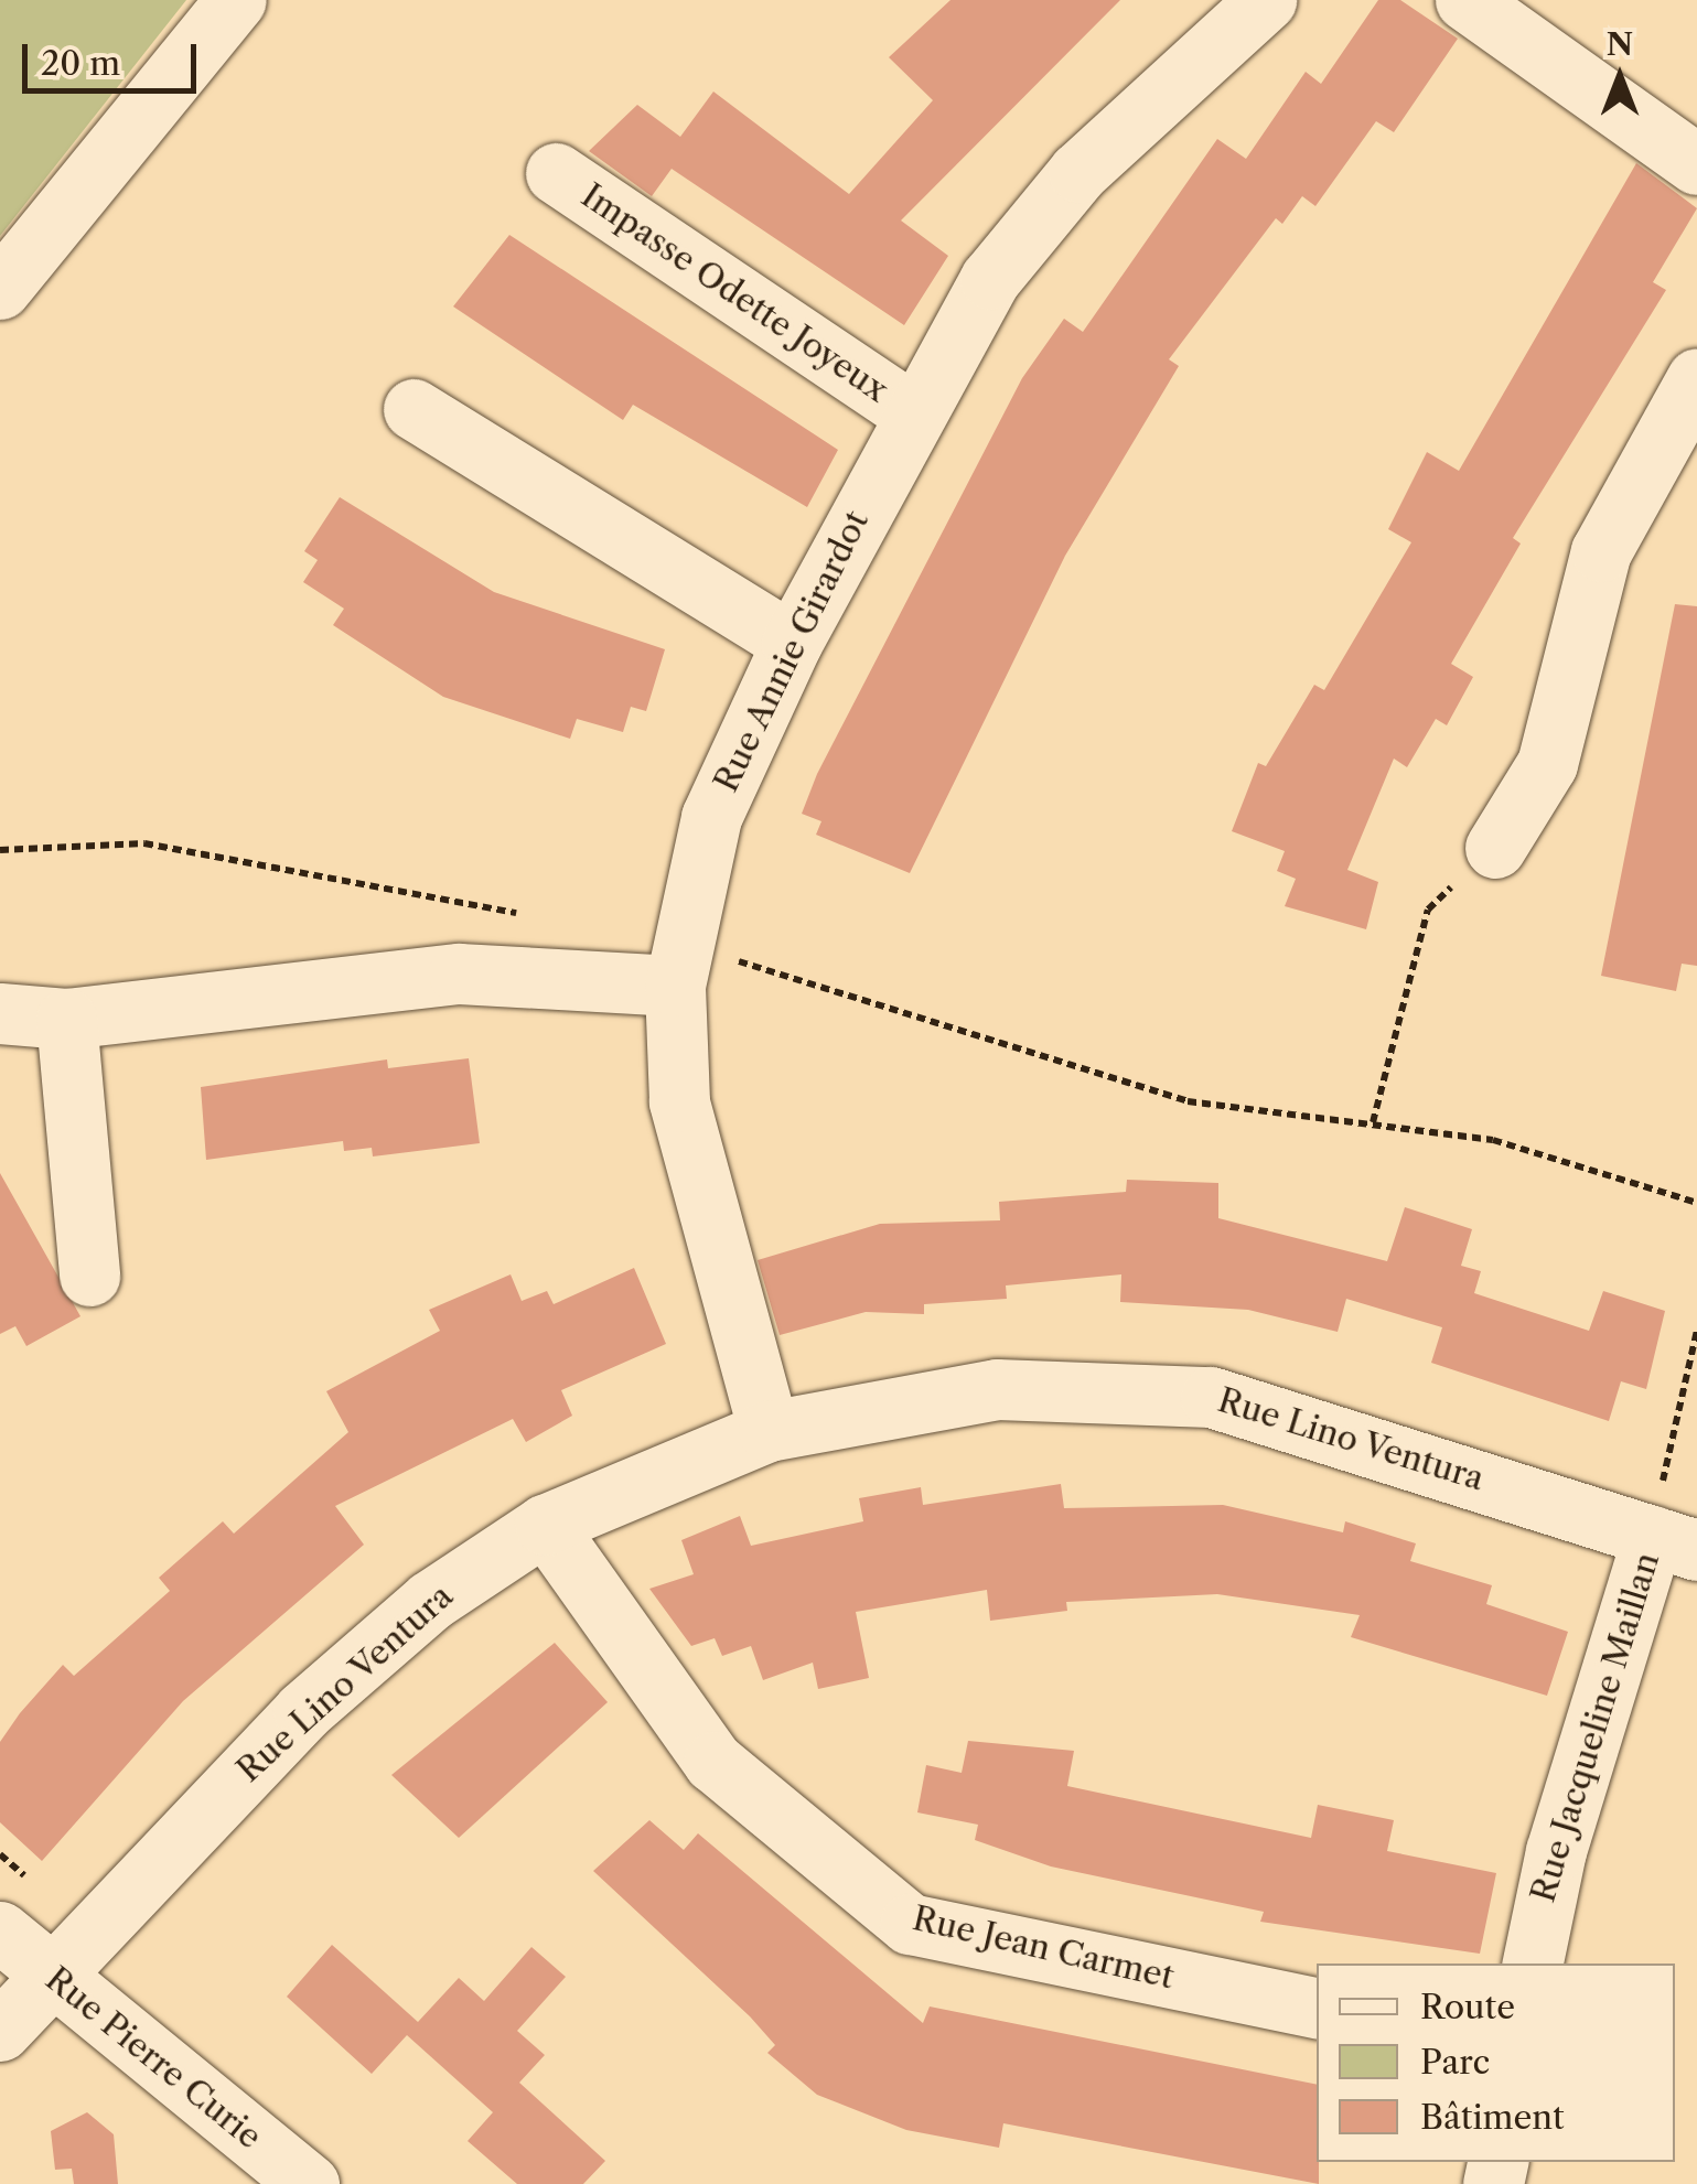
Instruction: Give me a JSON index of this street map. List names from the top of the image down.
{
  "streets": {
    "street": [
      "Impasse Odette Joyeux",
      "Rue Annie Girardot",
      "Rue Lino Ventura",
      "Rue Jacqueline Maillan",
      "Rue Jean Carmet",
      "Rue Pierre Curie"
    ]
  },
  "crossings": [
    ["Impasse Odette Joyeux", "Rue Annie Girardot"],
    ["Rue Annie Girardot", "Rue Lino Ventura"],
    ["Rue Lino Ventura", "Rue Jacqueline Maillan"],
    ["Rue Lino Ventura", "Rue Jean Carmet"],
    ["Rue Lino Ventura", "Rue Pierre Curie"]
  ],
  "legend": ["Route", "Parc", "Bâtiment"],
  "scale_bar": "20 m",
  "north": "top"
}
